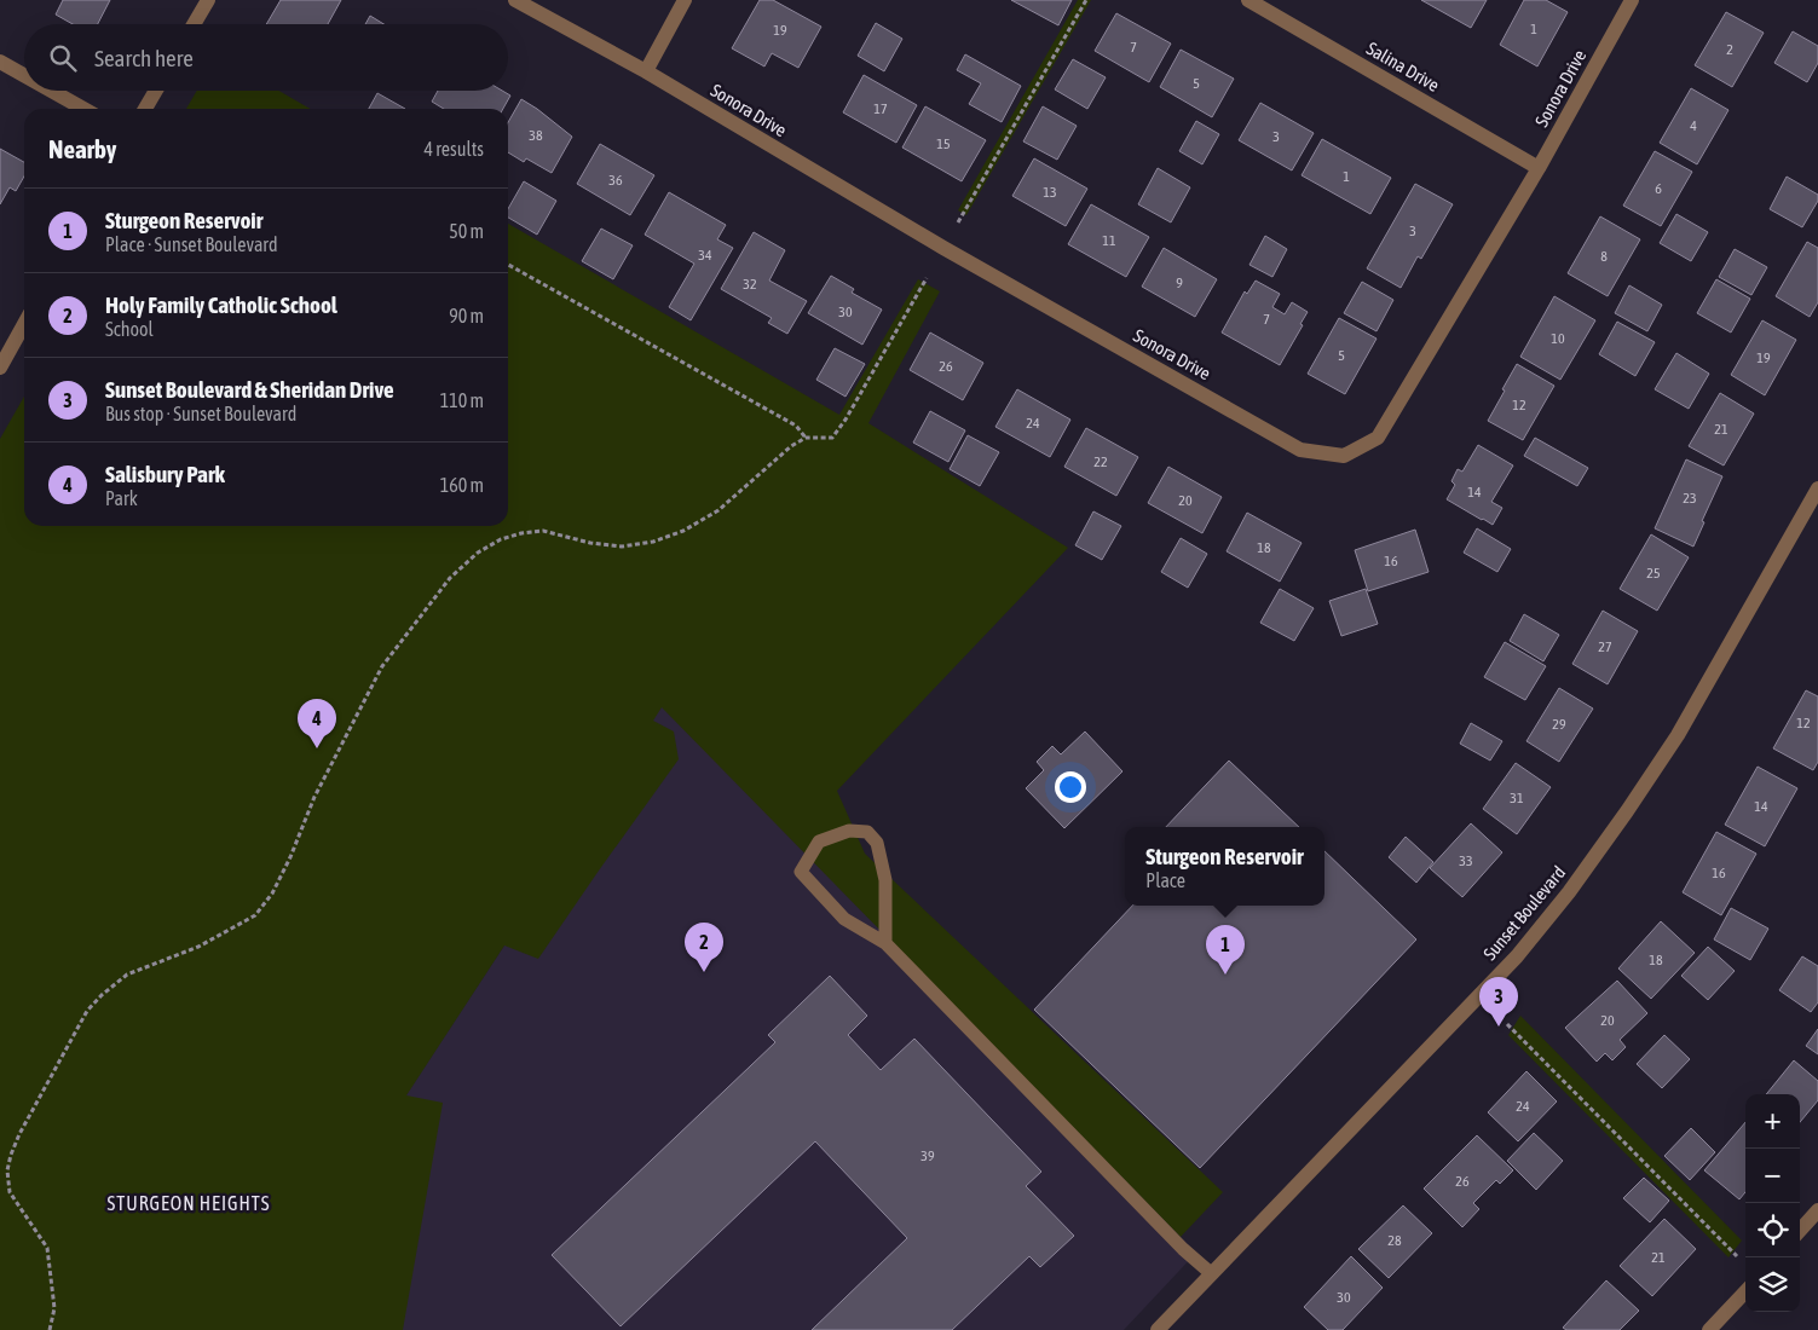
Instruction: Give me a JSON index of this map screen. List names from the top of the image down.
{
  "streets": {
    "street": ["Salina Drive", "Sonora Drive", "Sunset Boulevard"]
  },
  "crossings": [
    ["Salina Drive", "Sonora Drive"]
  ],
  "districts": ["STURGEON HEIGHTS"],
  "house_numbers": [
    "1",
    "19",
    "7",
    "2",
    "5",
    "17",
    "4",
    "38",
    "3",
    "15",
    "1",
    "36",
    "6",
    "13",
    "3",
    "11",
    "34",
    "8",
    "9",
    "32",
    "30",
    "7",
    "10",
    "5",
    "19",
    "26",
    "12",
    "24",
    "21",
    "22",
    "14",
    "23",
    "20",
    "18",
    "16",
    "25",
    "27",
    "12",
    "29",
    "31",
    "14",
    "33",
    "16",
    "18",
    "20",
    "24",
    "39",
    "26",
    "28",
    "21",
    "30"
  ],
  "page": {
    "search": "Search here",
    "heading": ["Nearby", "4 results"],
    "list": [
      {
        "mark": "1",
        "name": "Sturgeon Reservoir",
        "note": "Place · Sunset Boulevard",
        "value": "50 m"
      },
      {
        "mark": "2",
        "name": "Holy Family Catholic School",
        "note": "School",
        "value": "90 m"
      },
      {
        "mark": "3",
        "name": "Sunset Boulevard & Sheridan Drive",
        "note": "Bus stop · Sunset Boulevard",
        "value": "110 m"
      },
      {
        "mark": "4",
        "name": "Salisbury Park",
        "note": "Park",
        "value": "160 m"
      }
    ],
    "pins": [
      "4",
      "2",
      "1",
      "3"
    ],
    "popup": ["Sturgeon Reservoir", "Place"],
    "map_buttons": ["+", "−"]
  }
}
